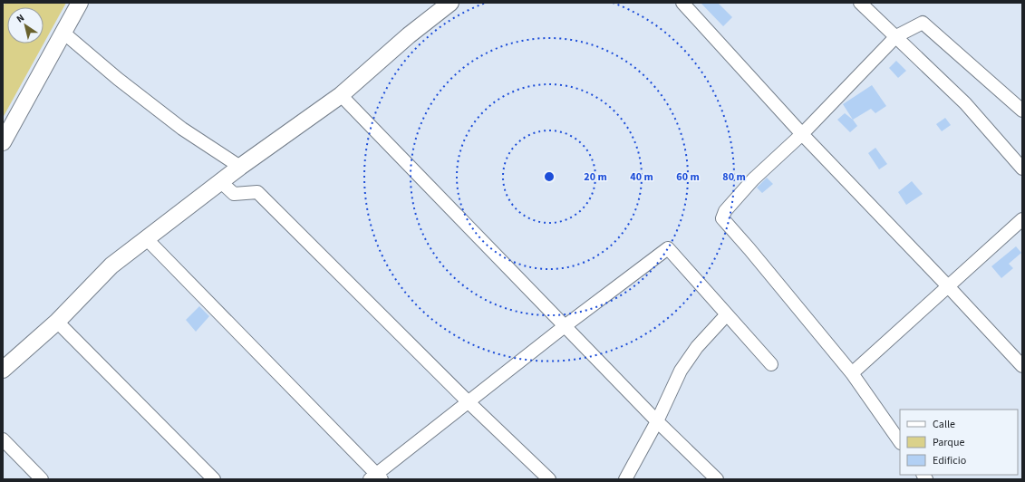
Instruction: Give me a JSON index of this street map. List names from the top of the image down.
{
  "legend": ["Calle", "Parque", "Edificio"],
  "north": "top left",
  "rings": [
    "20 m",
    "40 m",
    "60 m",
    "80 m"
  ]
}
